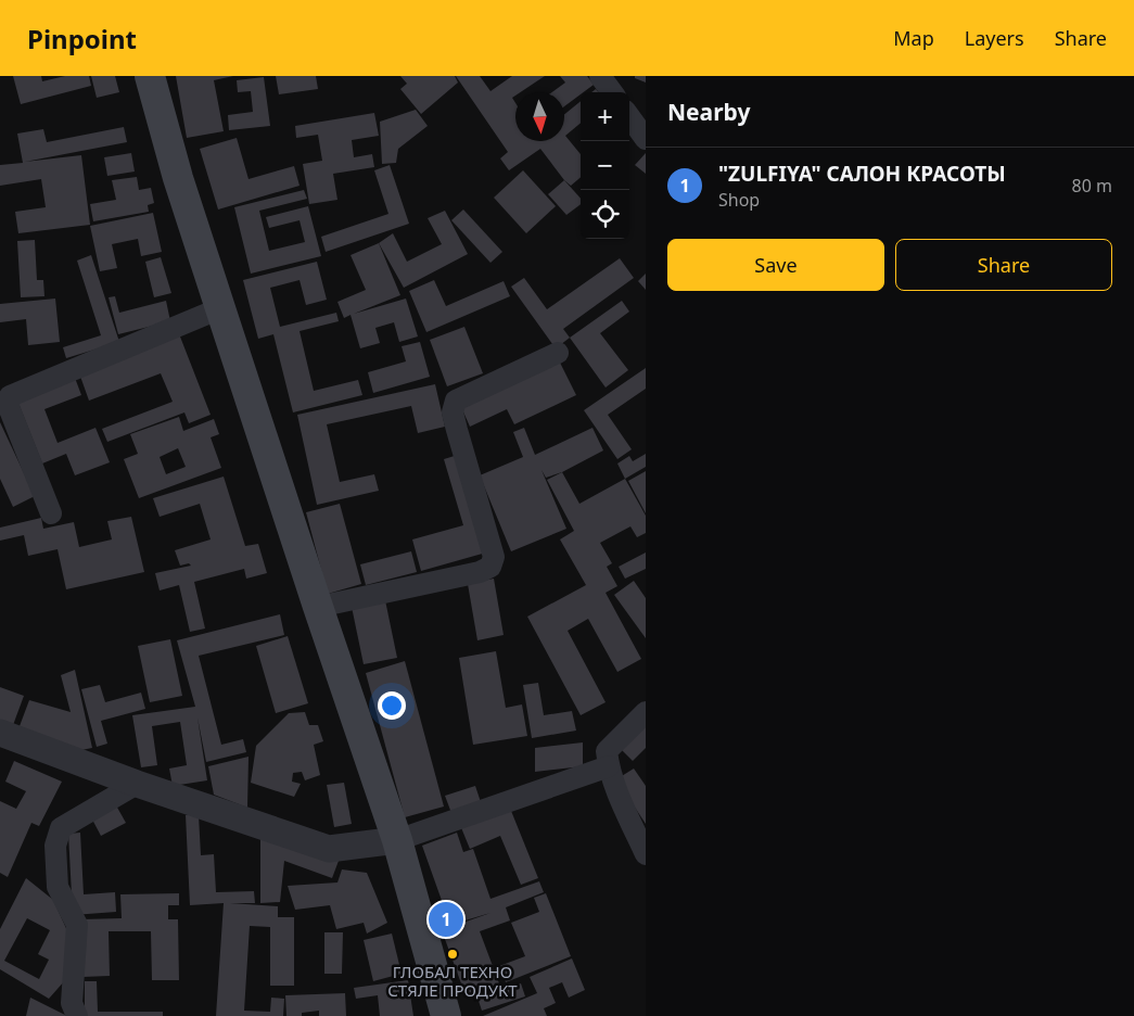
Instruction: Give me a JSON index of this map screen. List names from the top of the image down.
{
  "places": ["ГЛОБАЛ ТЕХНО СТЯЛЕ ПРОДУКТ"],
  "north": "bottom",
  "page": {
    "header": "Pinpoint",
    "nav": ["Map", "Layers", "Share"],
    "heading": "Nearby",
    "map_buttons": ["+", "−"],
    "list": [
      {
        "mark": "1",
        "name": "\"ZULFIYA\" САЛОН КРАСОТЫ",
        "note": "Shop",
        "value": "80 m"
      }
    ],
    "buttons": ["Save", "Share"],
    "pins": "1"
  }
}
